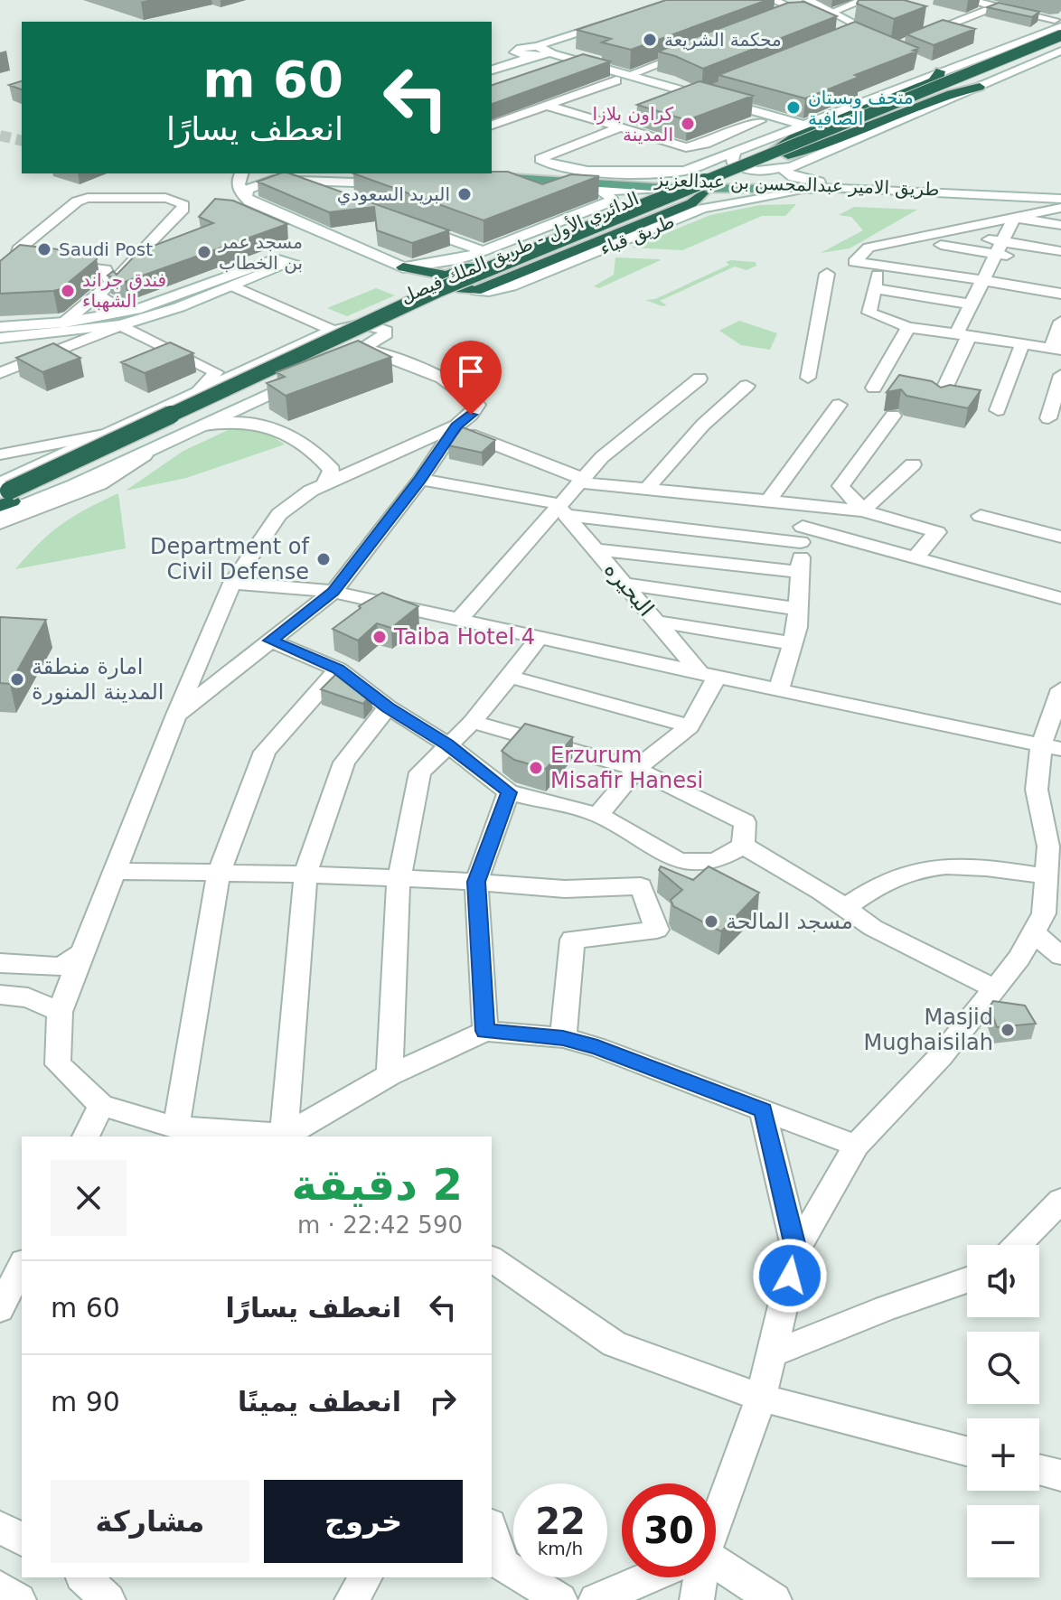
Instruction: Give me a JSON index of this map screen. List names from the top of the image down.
{
  "streets": {
    "highway": ["الدائري الأول - طريق الملك فيصل"],
    "main road": ["طريق الامير عبدالمحسن بن عبدالعزيز"],
    "street": ["طريق قباء", "البحيره"]
  },
  "crossings": [
    ["طريق الامير عبدالمحسن بن عبدالعزيز", "طريق قباء"]
  ],
  "places": [
    "محكمة الشريعة",
    "متحف وبستان الصافية",
    "كراون بلازا المدينة",
    "البريد السعودي",
    "Saudi Post",
    "مسجد عمر بن الخطاب",
    "فندق جراند الشهباء",
    "Department of Civil Defense",
    "Taiba Hotel 4",
    "امارة منطقة المدينة المنورة",
    "Erzurum Misafir Hanesi",
    "مسجد المالحة",
    "Masjid Mughaisilah"
  ],
  "page": {
    "turn": ["60 m", "انعطف يسارًا"],
    "heading": ["2 دقيقة", "590 m · 22:42"],
    "map_buttons": ["+", "−"],
    "list": [
      {
        "name": "انعطف يسارًا",
        "value": "60 m"
      },
      {
        "name": "انعطف يمينًا",
        "value": "90 m"
      }
    ],
    "buttons": ["خروج", "مشاركة"],
    "speed": "22 km/h",
    "limit": "30"
  }
}
